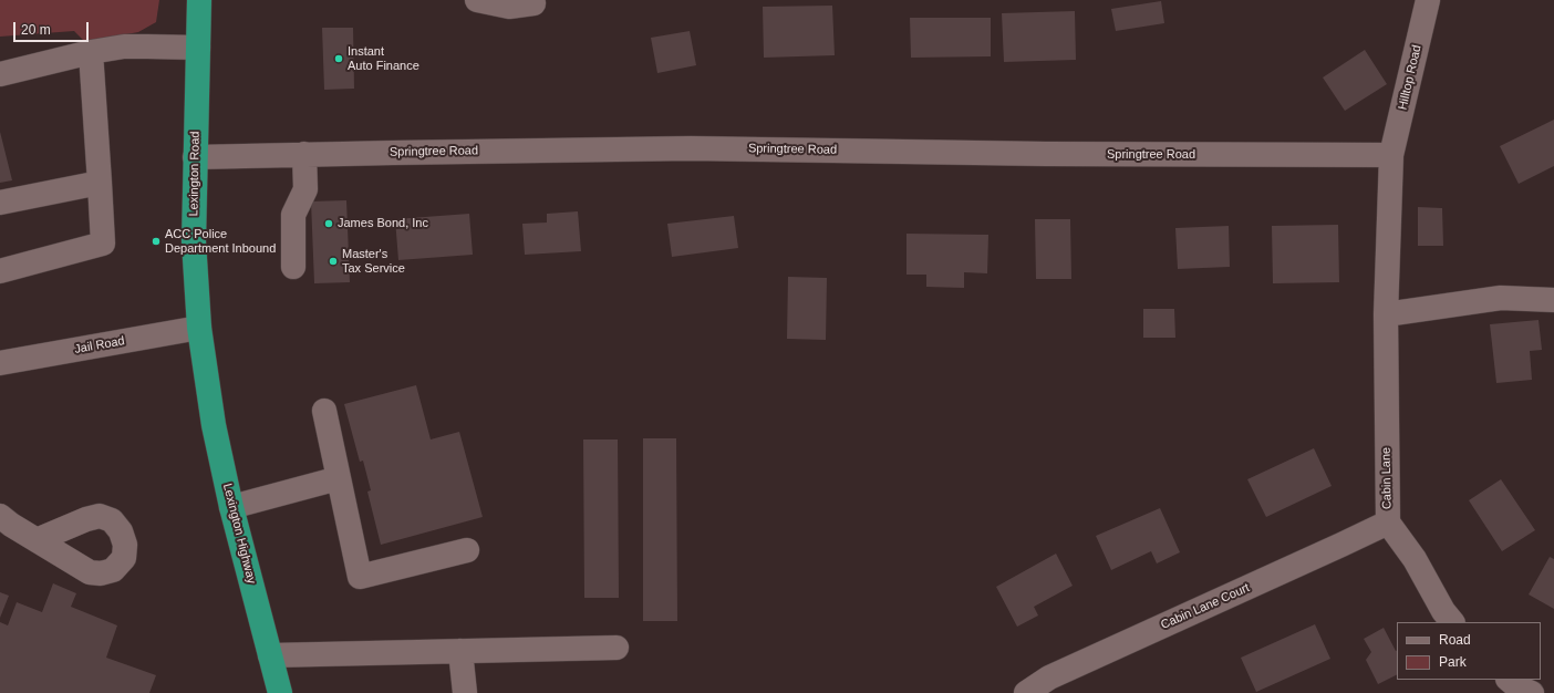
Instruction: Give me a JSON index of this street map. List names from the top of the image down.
{
  "streets": {
    "highway": ["Lexington Road", "Lexington Highway"],
    "street": [
      "Hilltop Road",
      "Springtree Road",
      "Jail Road",
      "Cabin Lane",
      "Cabin Lane Court"
    ]
  },
  "crossings": [
    ["Hilltop Road", "Springtree Road"],
    ["Hilltop Road", "Cabin Lane"],
    ["Springtree Road", "Lexington Road"],
    ["Springtree Road", "Cabin Lane"],
    ["Lexington Road", "Jail Road"],
    ["Lexington Road", "Lexington Highway"],
    ["Cabin Lane", "Cabin Lane Court"]
  ],
  "places": [
    "Instant Auto Finance",
    "James Bond, Inc",
    "ACC Police Department Inbound",
    "Master's Tax Service"
  ],
  "legend": ["Road", "Park"],
  "scale_bar": "20 m"
}
